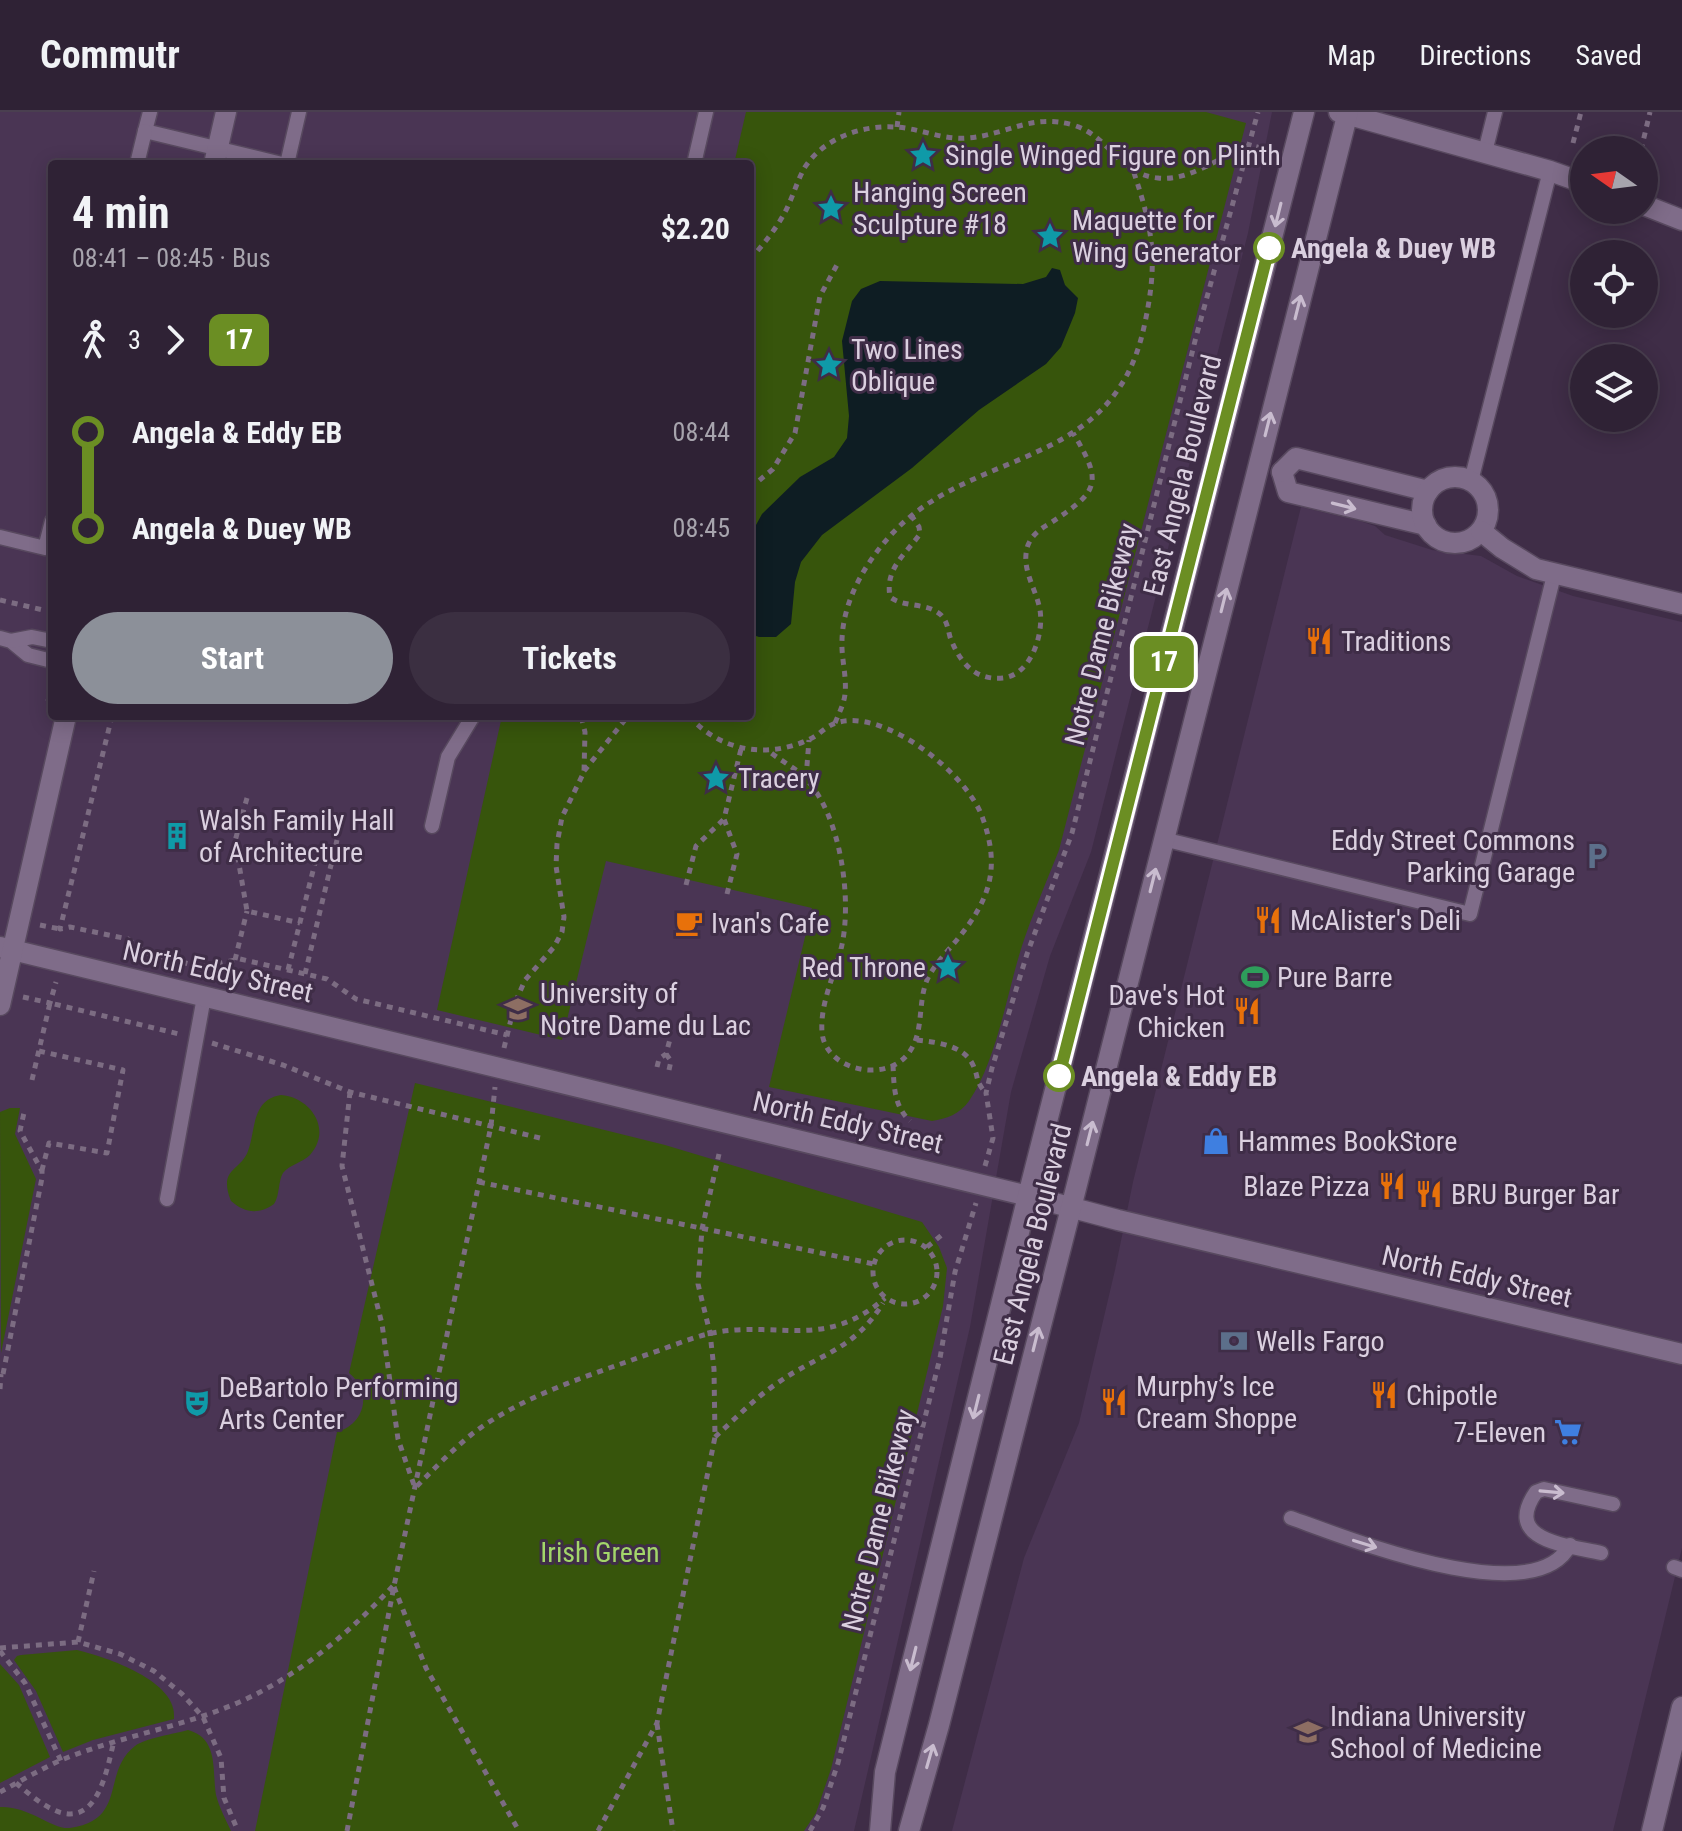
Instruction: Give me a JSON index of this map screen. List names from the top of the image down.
{
  "streets": {
    "main road": ["East Angela Boulevard", "North Eddy Street"],
    "path": ["Notre Dame Bikeway"]
  },
  "crossings": [
    ["East Angela Boulevard", "North Eddy Street"]
  ],
  "parks": ["Irish Green"],
  "places": {
    "place": [
      "Single Winged Figure on Plinth",
      "Hanging Screen Sculpture #18",
      "Maquette for Wing Generator",
      "Two Lines Oblique",
      "Tracery",
      "Red Throne"
    ],
    "other": ["Angela & Duey WB", "Angela & Eddy EB"],
    "restaurant": [
      "Traditions",
      "McAlister's Deli",
      "Dave's Hot Chicken",
      "Blaze Pizza",
      "BRU Burger Bar",
      "Chipotle",
      "Murphy’s Ice Cream Shoppe"
    ],
    "building": ["Walsh Family Hall of Architecture"],
    "parking": ["Eddy Street Commons Parking Garage"],
    "cafe": ["Ivan's Cafe"],
    "sports": ["Pure Barre"],
    "school or university": ["University of Notre Dame du Lac", "Indiana University School of Medicine"],
    "shop": ["Hammes BookStore"],
    "bank": ["Wells Fargo"],
    "theatre": ["DeBartolo Performing Arts Center"],
    "supermarket": ["7-Eleven"]
  },
  "lines": ["bus line 17"],
  "north": "left",
  "page": {
    "header": "Commutr",
    "nav": ["Map", "Directions", "Saved"],
    "on_map": "17",
    "heading": ["4 min", "08:41 – 08:45 · Bus", "$2.20"],
    "legs": ["3", "17"],
    "list": [
      {
        "name": "Angela & Eddy EB",
        "value": "08:44"
      },
      {
        "name": "Angela & Duey WB",
        "value": "08:45"
      }
    ],
    "buttons": ["Start", "Tickets"]
  }
}
